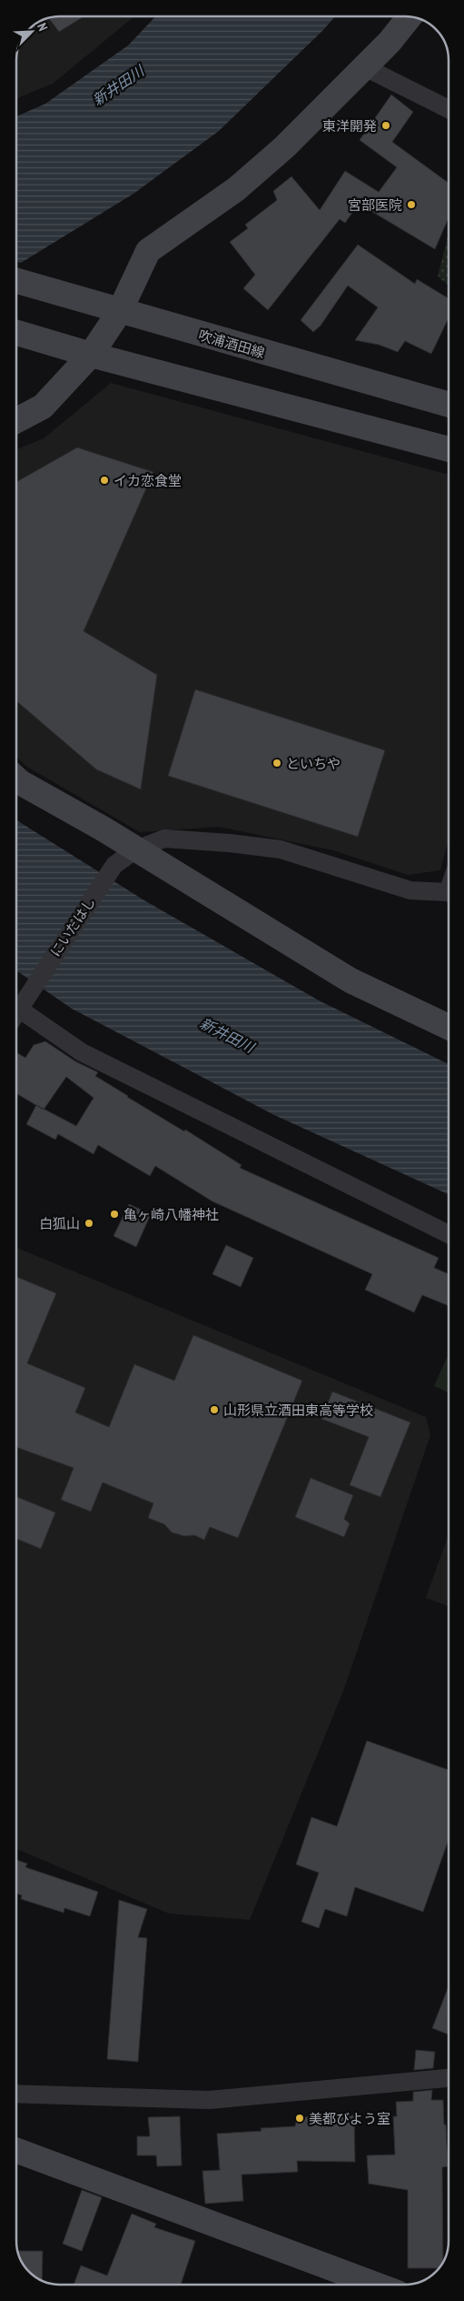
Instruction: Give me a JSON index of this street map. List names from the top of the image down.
{
  "streets": {
    "street": ["吹浦酒田線", "にいだはし"]
  },
  "water": ["新井田川"],
  "places": [
    "東洋開発",
    "宮部医院",
    "イカ恋食堂",
    "といちや",
    "亀ヶ崎八幡神社",
    "白狐山",
    "山形県立酒田東高等学校",
    "美都びよう室"
  ],
  "north": "top right"
}
